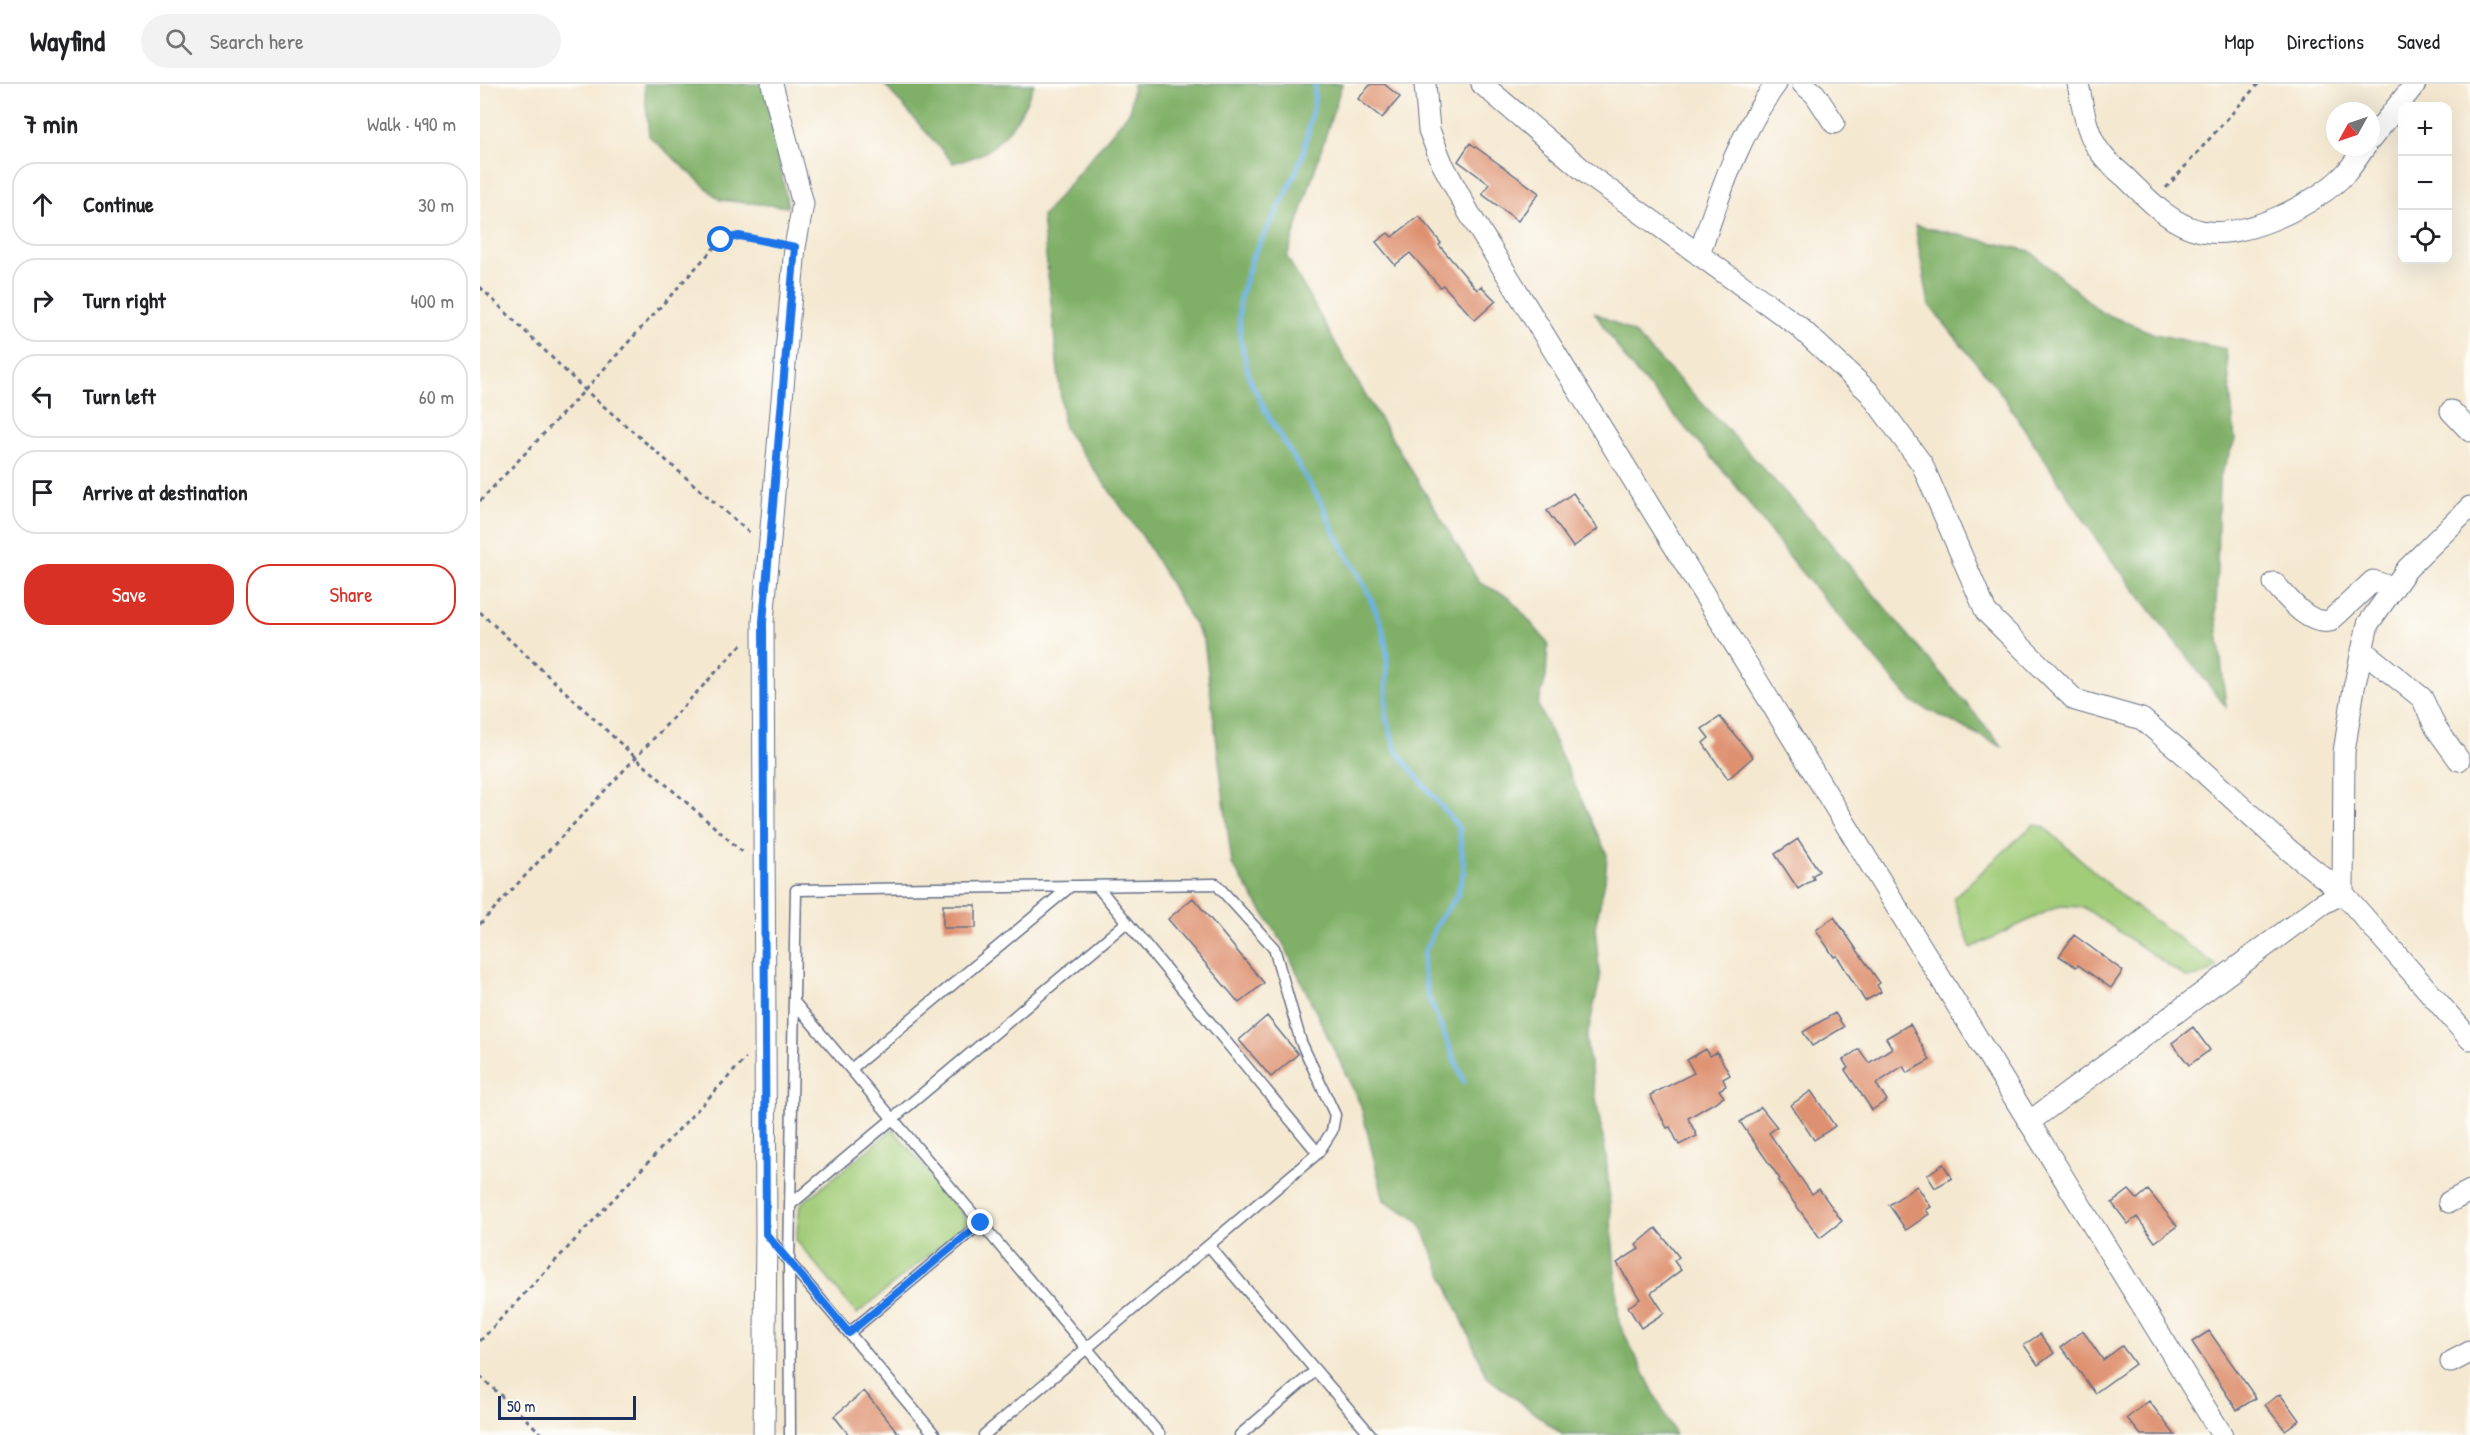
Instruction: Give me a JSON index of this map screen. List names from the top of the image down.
{
  "scale_bar": "50 m",
  "north": "bottom left",
  "page": {
    "header": "Wayfind",
    "search": "Search here",
    "nav": ["Map", "Directions", "Saved"],
    "heading": ["7 min", "Walk · 490 m"],
    "map_buttons": ["+", "−"],
    "list": [
      ["Continue", "30 m"],
      ["Turn right", "400 m"],
      ["Turn left", "60 m"],
      "Arrive at destination"
    ],
    "buttons": ["Save", "Share"],
    "scale": "50 m"
  }
}
